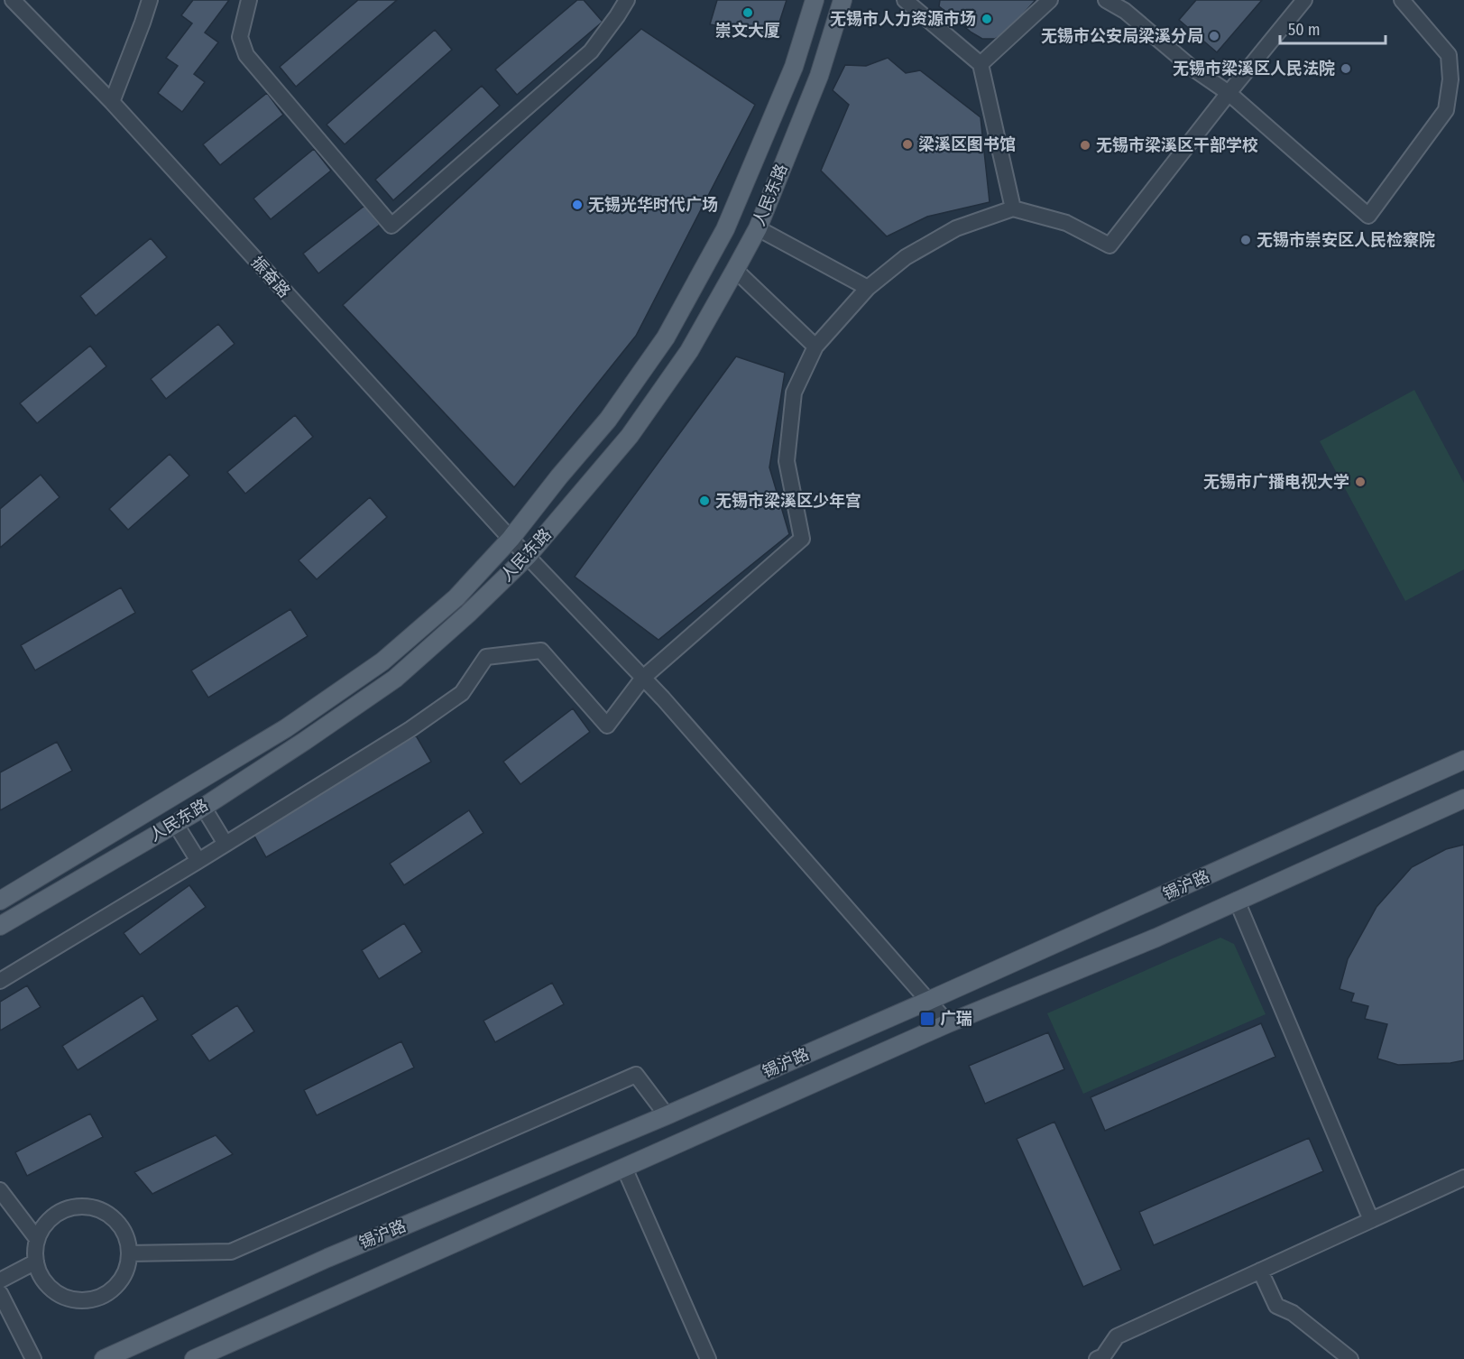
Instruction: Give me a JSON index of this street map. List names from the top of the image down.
{
  "streets": {
    "main road": ["人民东路", "锡沪路"],
    "street": ["振奋路"]
  },
  "crossings": [
    ["人民东路", "振奋路"],
    ["振奋路", "锡沪路"]
  ],
  "places": {
    "other": [
      "崇文大厦",
      "无锡市人力资源市场",
      "无锡市公安局梁溪分局",
      "无锡市梁溪区人民法院",
      "梁溪区图书馆",
      "无锡市梁溪区干部学校",
      "无锡光华时代广场",
      "无锡市崇安区人民检察院",
      "无锡市广播电视大学",
      "无锡市梁溪区少年宫"
    ],
    "transit": ["广瑞"]
  },
  "scale_bar": "50 m"
}
